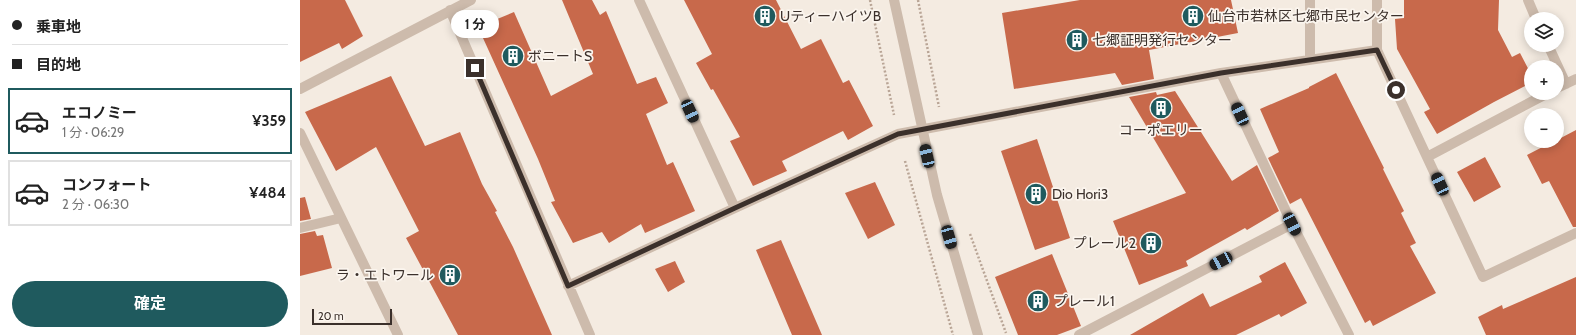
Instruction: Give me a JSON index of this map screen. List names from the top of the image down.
{
  "places": {
    "building": [
      "UティーハイツB",
      "仙台市若林区七郷市民センター",
      "七郷証明発行センター",
      "ボニートS",
      "コーポエリー",
      "Dio Hori3",
      "プレール2",
      "ラ・エトワール",
      "プレール1"
    ]
  },
  "scale_bar": "20 m",
  "page": {
    "banner": ["乗車地", "目的地"],
    "bubble": "1 分",
    "map_buttons": ["+", "−"],
    "list": [
      {
        "name": "エコノミー",
        "note": "1 分 · 06:29",
        "value": "¥359"
      },
      {
        "name": "コンフォート",
        "note": "2 分 · 06:30",
        "value": "¥484"
      }
    ],
    "buttons": "確定",
    "scale": "20 m"
  }
}
